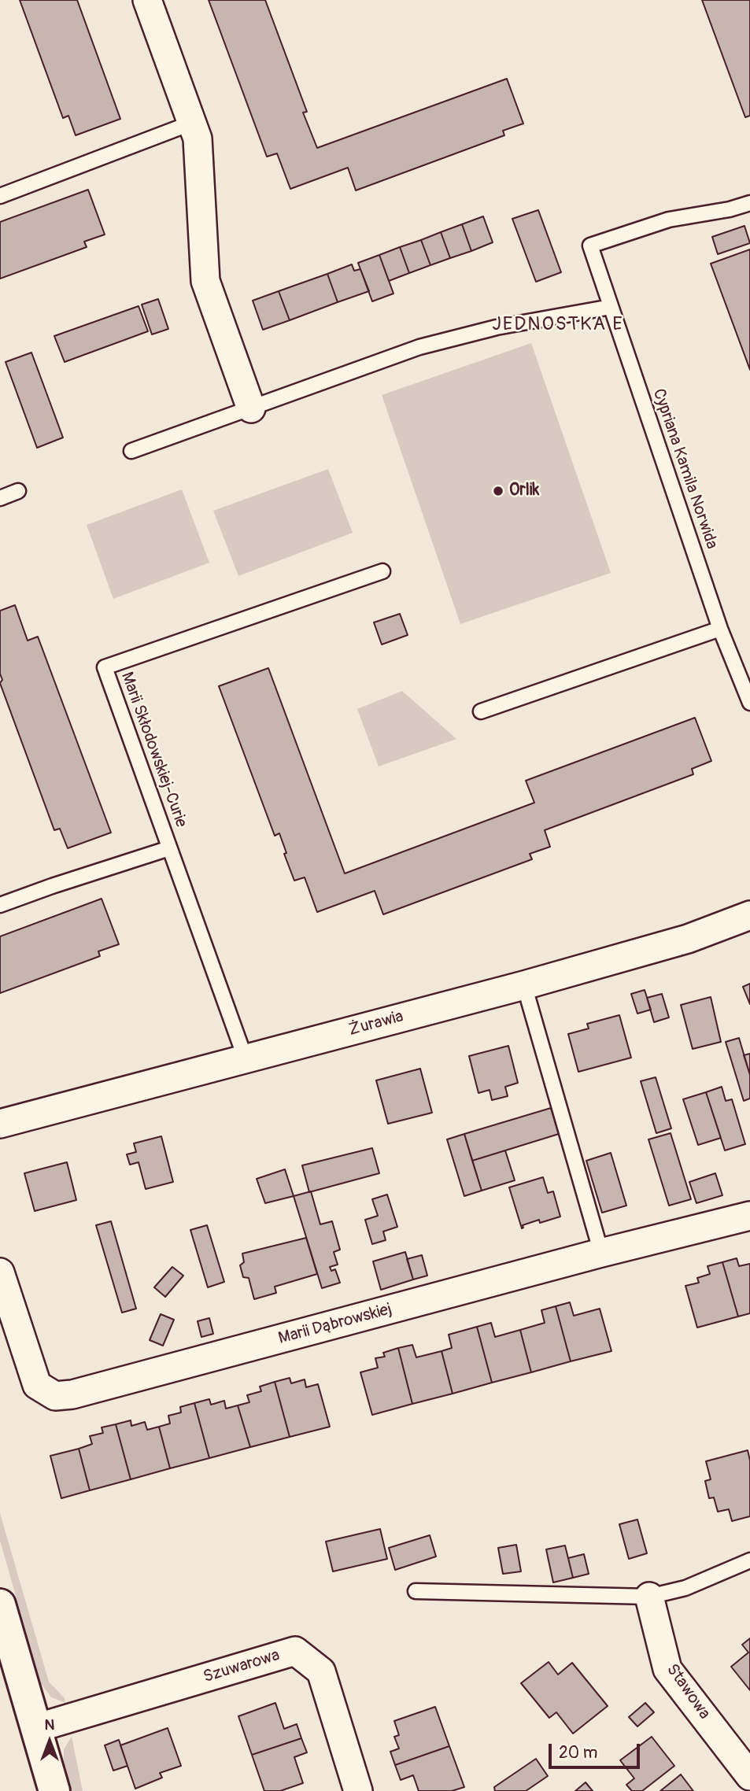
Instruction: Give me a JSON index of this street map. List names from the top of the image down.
{
  "streets": {
    "street": [
      "Żurawia",
      "Marii Dąbrowskiej",
      "Szuwarowa",
      "Stawowa"
    ],
    "lane": ["Cypriana Kamila Norwida", "Marii Skłodowskiej-Curie"]
  },
  "crossings": [
    ["Marii Skłodowskiej-Curie", "Żurawia"]
  ],
  "districts": ["JEDNOSTKA E"],
  "places": ["Orlik"],
  "scale_bar": "20 m",
  "north": "top"
}
